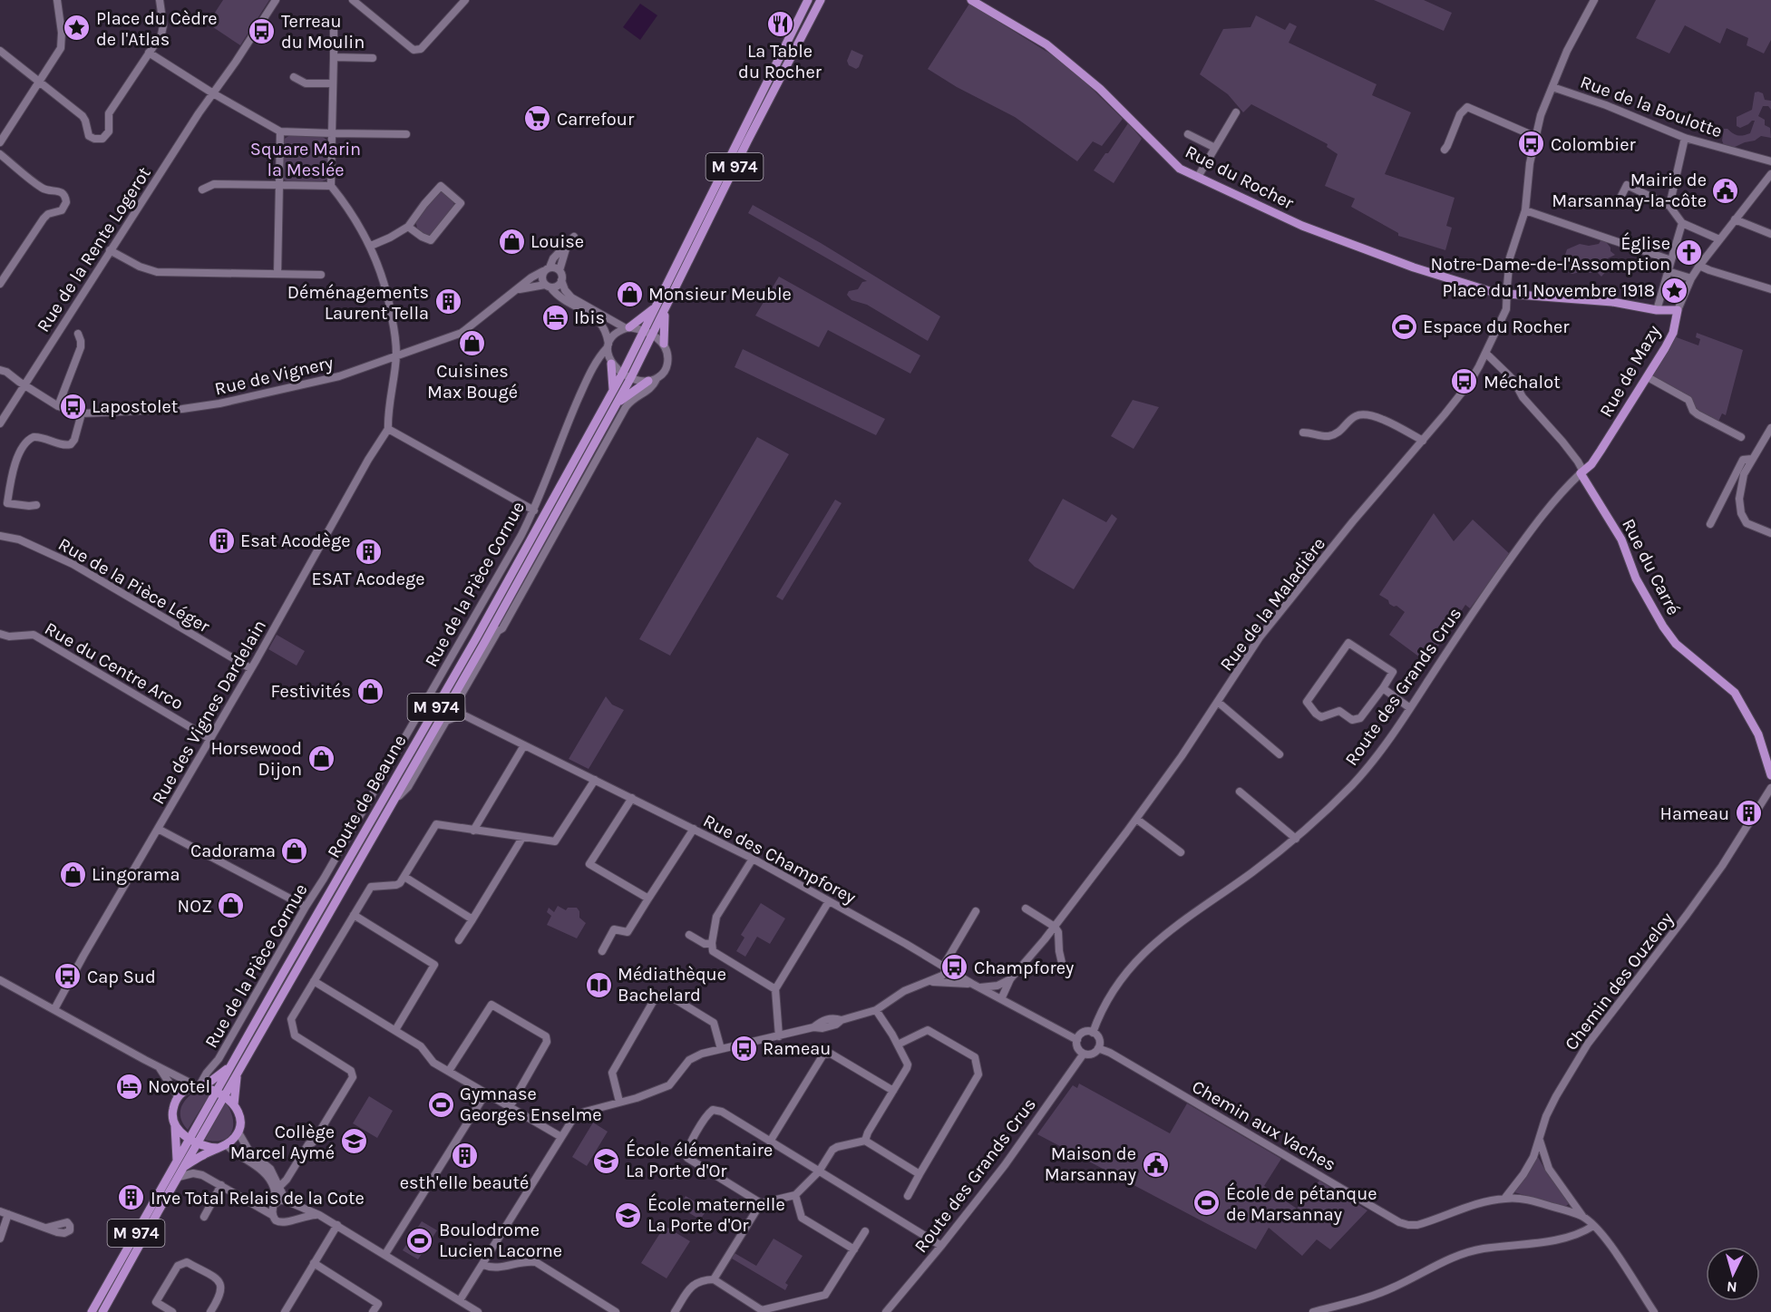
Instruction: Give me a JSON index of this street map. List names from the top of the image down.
{
  "streets": {
    "main road": [
      "M 974",
      "Rue du Rocher",
      "Rue de Mazy",
      "Rue du Carré",
      "Route de Beaune"
    ],
    "street": [
      "Rue de la Boulotte",
      "Rue de la Rente Logerot",
      "Rue de Vignery",
      "Rue de la Pièce Cornue",
      "Rue de la Pièce Léger",
      "Rue de la Maladière",
      "Rue du Centre Arco",
      "Route des Grands Crus",
      "Rue des Vignes Dardelain",
      "Rue des Champforey",
      "Chemin des Ouzeloy",
      "Chemin aux Vaches"
    ]
  },
  "crossings": [
    ["Rue de la Boulotte", "Rue de la Maladière"],
    ["Rue du Rocher", "Rue de la Maladière"],
    ["Rue de la Rente Logerot", "Rue de Vignery"],
    ["Rue de Mazy", "Rue du Carré"],
    ["Rue de Mazy", "Route des Grands Crus"],
    ["Rue du Carré", "Route des Grands Crus"],
    ["Rue de la Pièce Léger", "Rue des Vignes Dardelain"],
    ["Rue de la Maladière", "Rue des Champforey"],
    ["Rue du Centre Arco", "Rue des Vignes Dardelain"],
    ["Route des Grands Crus", "Rue des Champforey"],
    ["Route des Grands Crus", "Chemin aux Vaches"],
    ["Route de Beaune", "Rue des Champforey"],
    ["Rue des Champforey", "Chemin aux Vaches"],
    ["Chemin des Ouzeloy", "Chemin aux Vaches"]
  ],
  "parks": ["Square Marin la Meslée"],
  "places": {
    "restaurant": ["La Table du Rocher"],
    "place": ["Place du Cèdre de l'Atlas", "Place du 11 Novembre 1918"],
    "bus stop": [
      "Terreau du Moulin",
      "Colombier",
      "Méchalot",
      "Lapostolet",
      "Champforey",
      "Cap Sud",
      "Rameau"
    ],
    "supermarket": ["Carrefour"],
    "public building": ["Mairie de Marsannay-la-côte", "Maison de Marsannay"],
    "shop": [
      "Louise",
      "Monsieur Meuble",
      "Cuisines Max Bougé",
      "Festivités",
      "Horsewood Dijon",
      "Cadorama",
      "Lingorama",
      "NOZ"
    ],
    "church": ["Église Notre-Dame-de-l'Assomption"],
    "building": [
      "Déménagements Laurent Tella",
      "Esat Acodège",
      "ESAT Acodege",
      "Hameau",
      "esth'elle beauté",
      "Irve Total Relais de la Cote"
    ],
    "hotel": ["Ibis", "Novotel"],
    "sports": [
      "Espace du Rocher",
      "Gymnase Georges Enselme",
      "École de pétanque de Marsannay",
      "Boulodrome Lucien Lacorne"
    ],
    "library": ["Médiathèque Bachelard"],
    "school or university": ["Collège Marcel Aymé", "École élémentaire La Porte d'Or", "École maternelle La Porte d'Or"]
  },
  "north": "bottom"
}
